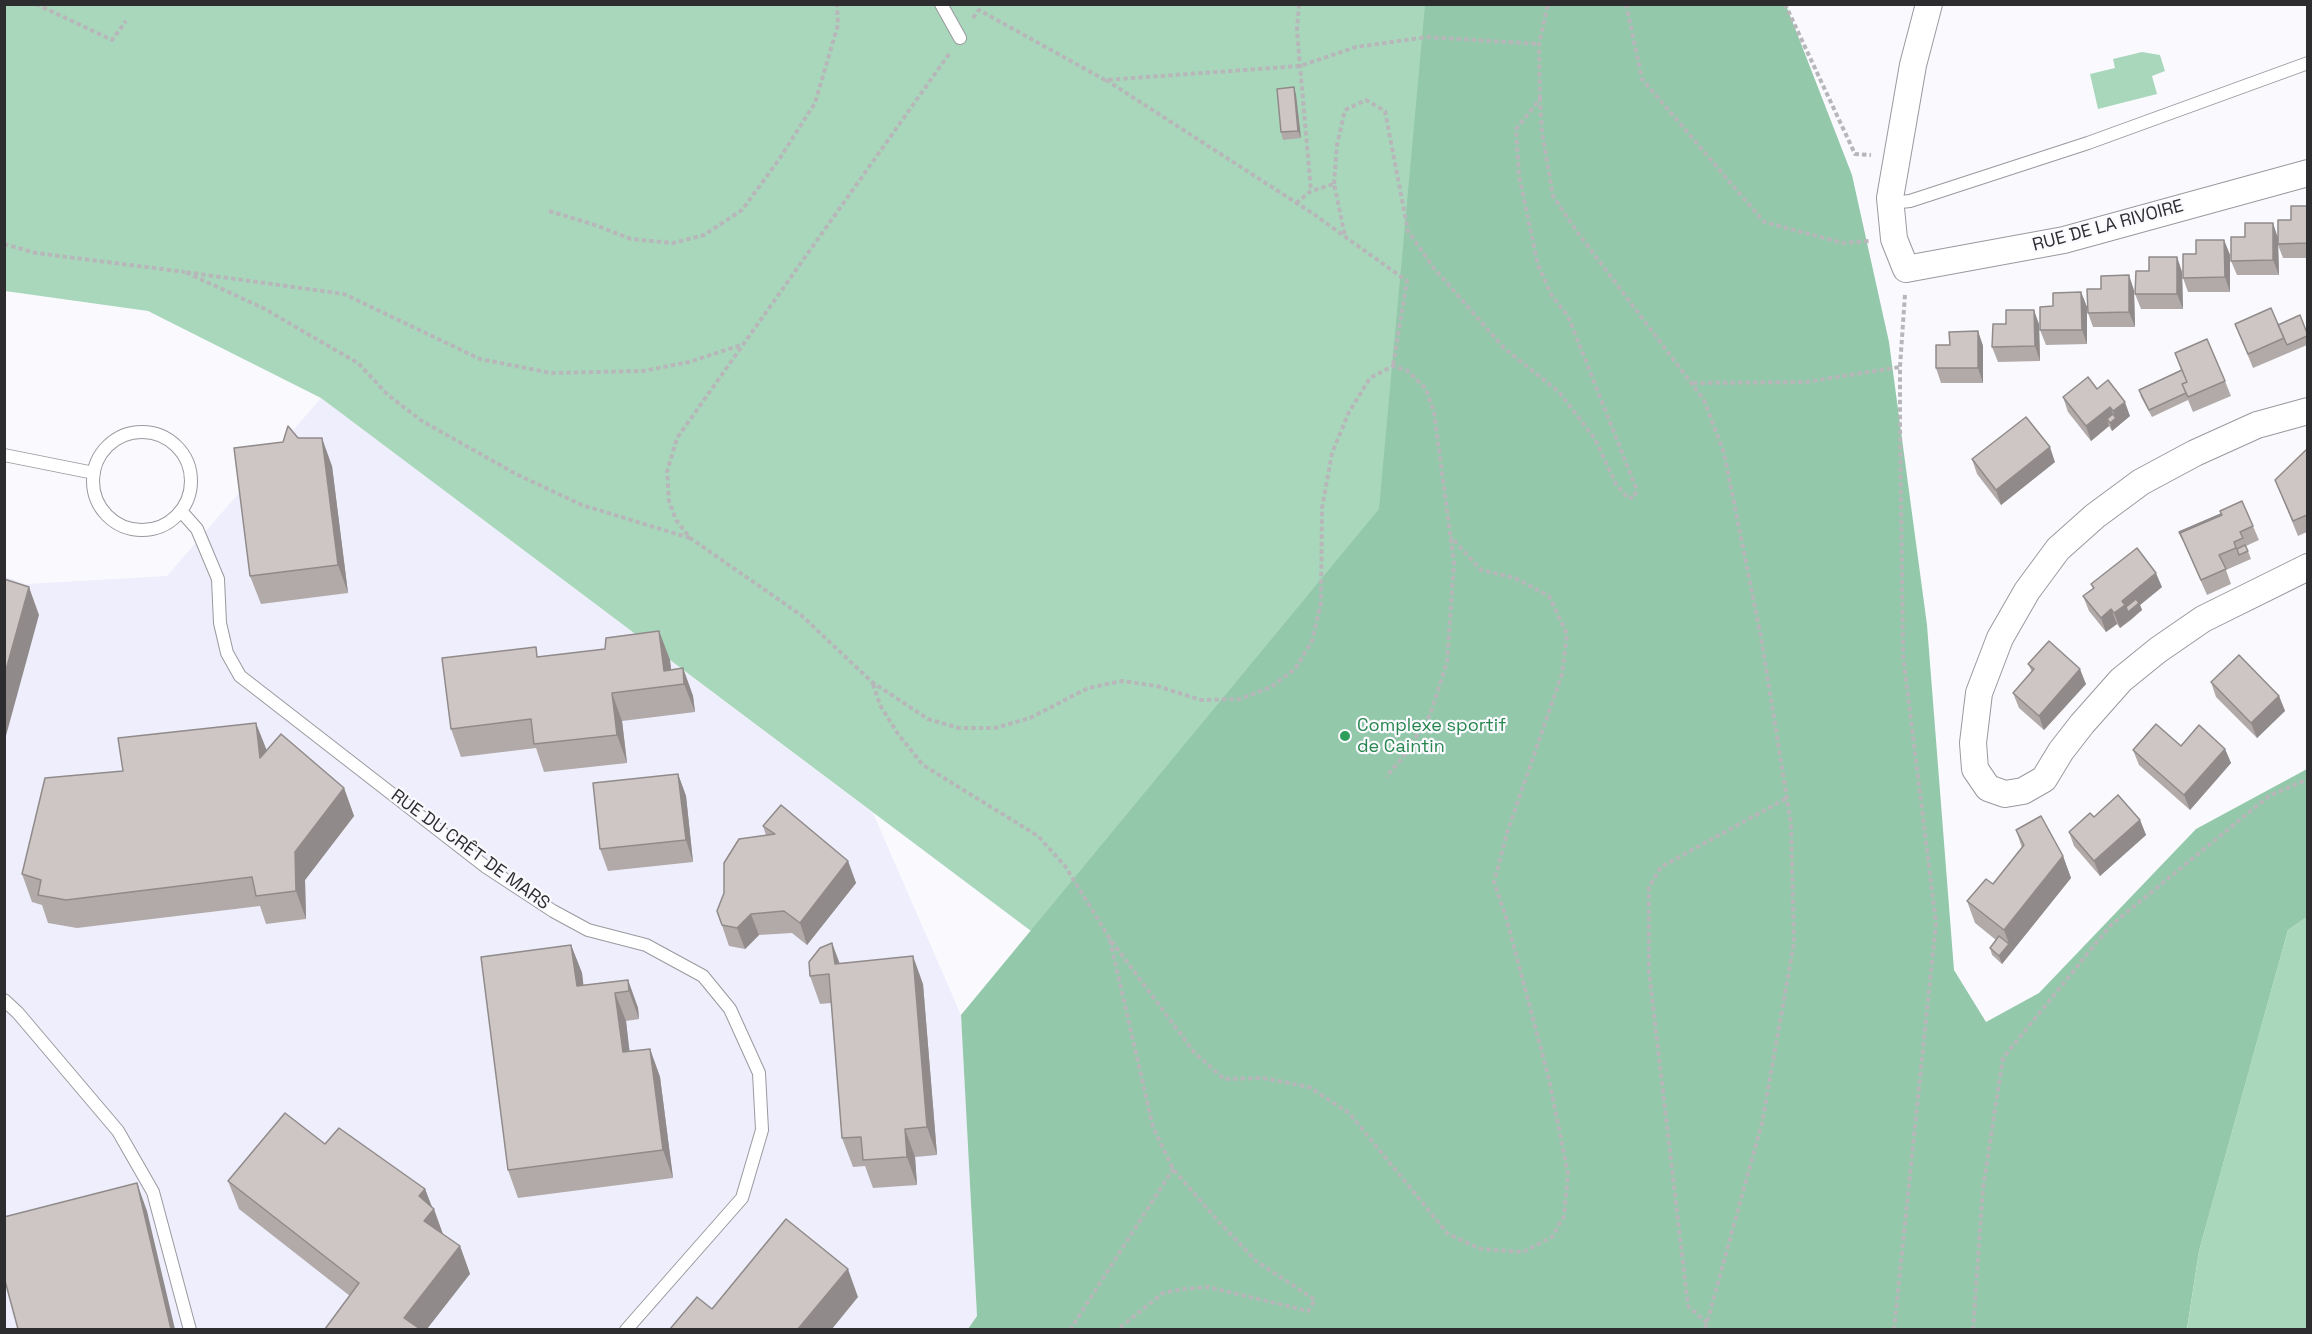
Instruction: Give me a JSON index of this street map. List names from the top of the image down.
{
  "streets": {
    "street": ["RUE DE LA RIVOIRE"],
    "lane": ["RUE DU CRÊT DE MARS"]
  },
  "places": ["Complexe sportif de Caintin"]
}
